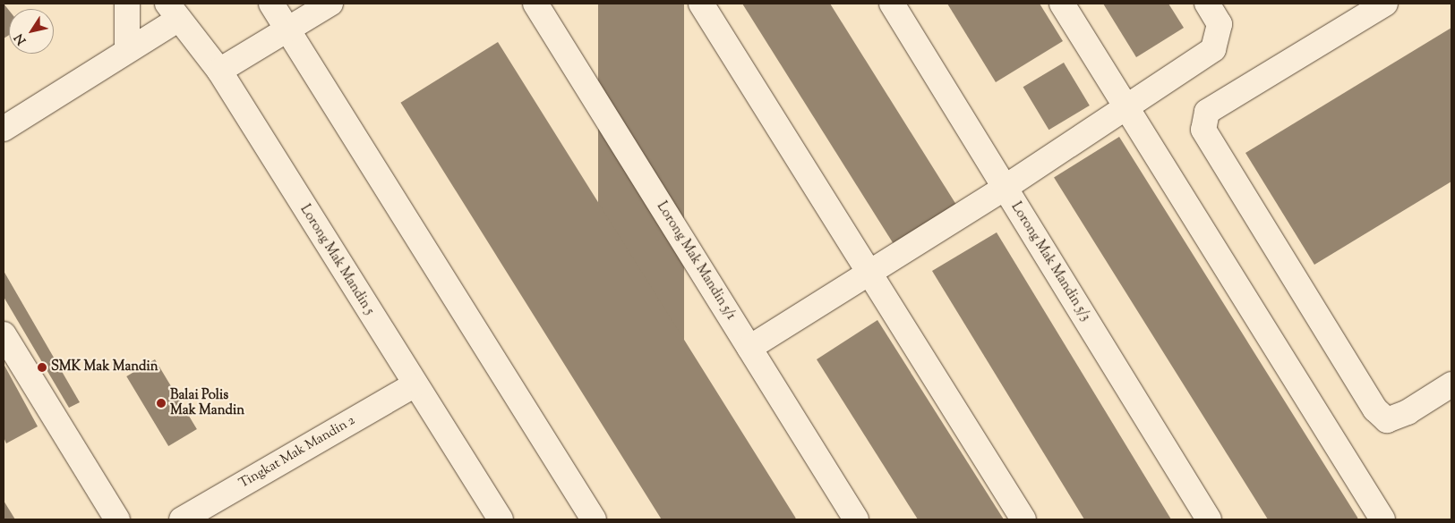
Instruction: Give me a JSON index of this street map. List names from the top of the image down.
{
  "streets": {
    "street": [
      "Lorong Mak Mandin 5",
      "Lorong Mak Mandin 5/1",
      "Lorong Mak Mandin 5/3",
      "Tingkat Mak Mandin 2"
    ]
  },
  "crossings": [
    ["Lorong Mak Mandin 5", "Tingkat Mak Mandin 2"]
  ],
  "places": ["SMK Mak Mandin", "Balai Polis Mak Mandin"],
  "north": "bottom left"
}
